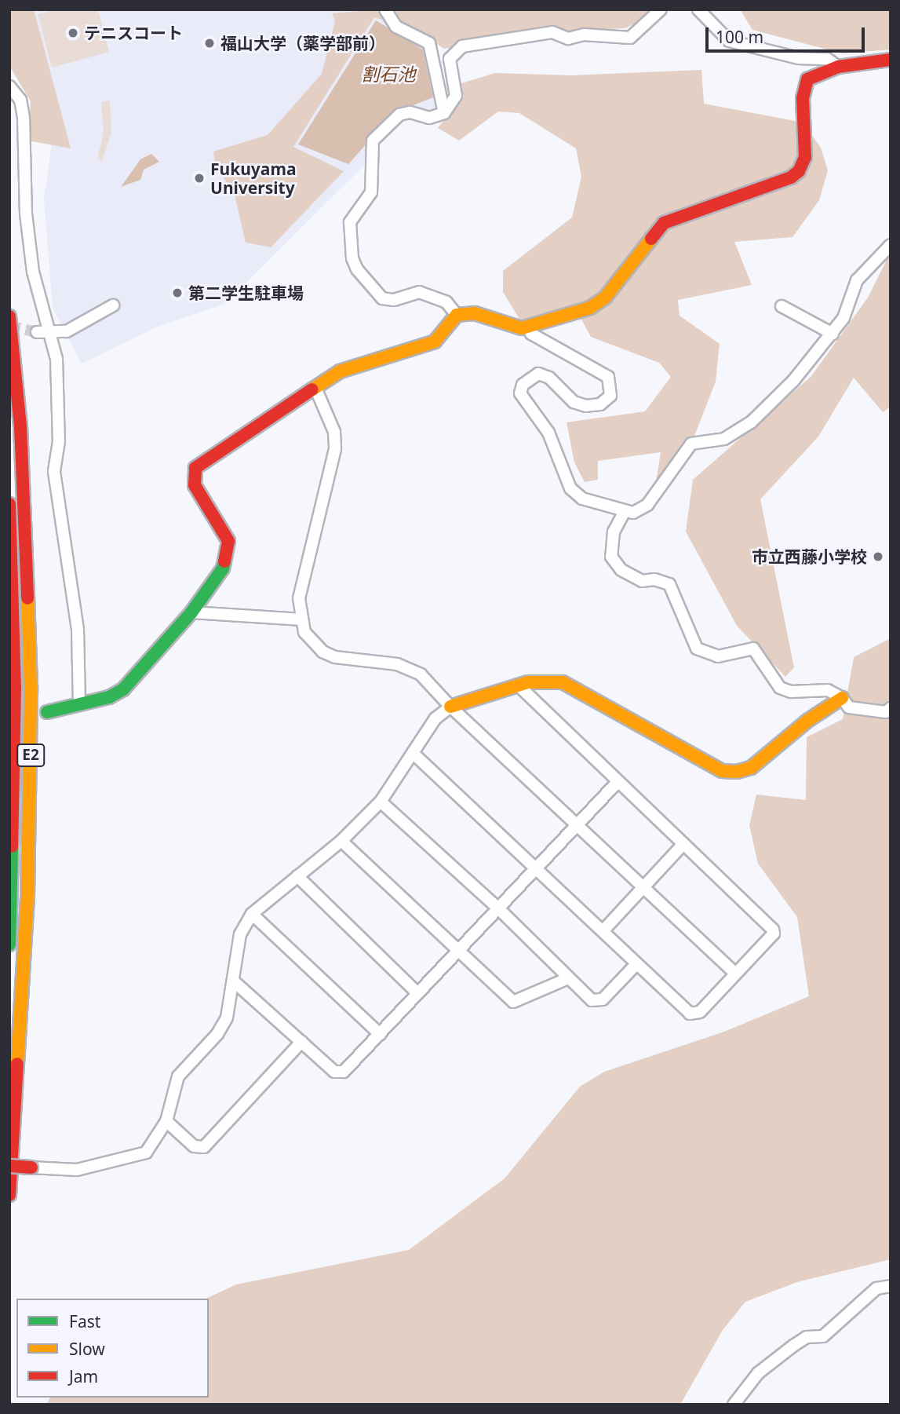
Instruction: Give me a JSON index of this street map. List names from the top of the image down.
{
  "streets": {
    "main road": ["E2"]
  },
  "water": ["割石池"],
  "places": [
    "テニスコート",
    "福山大学（薬学部前）",
    "Fukuyama University",
    "第二学生駐車場",
    "市立西藤小学校"
  ],
  "legend": ["Fast", "Slow", "Jam"],
  "scale_bar": "100 m"
}
